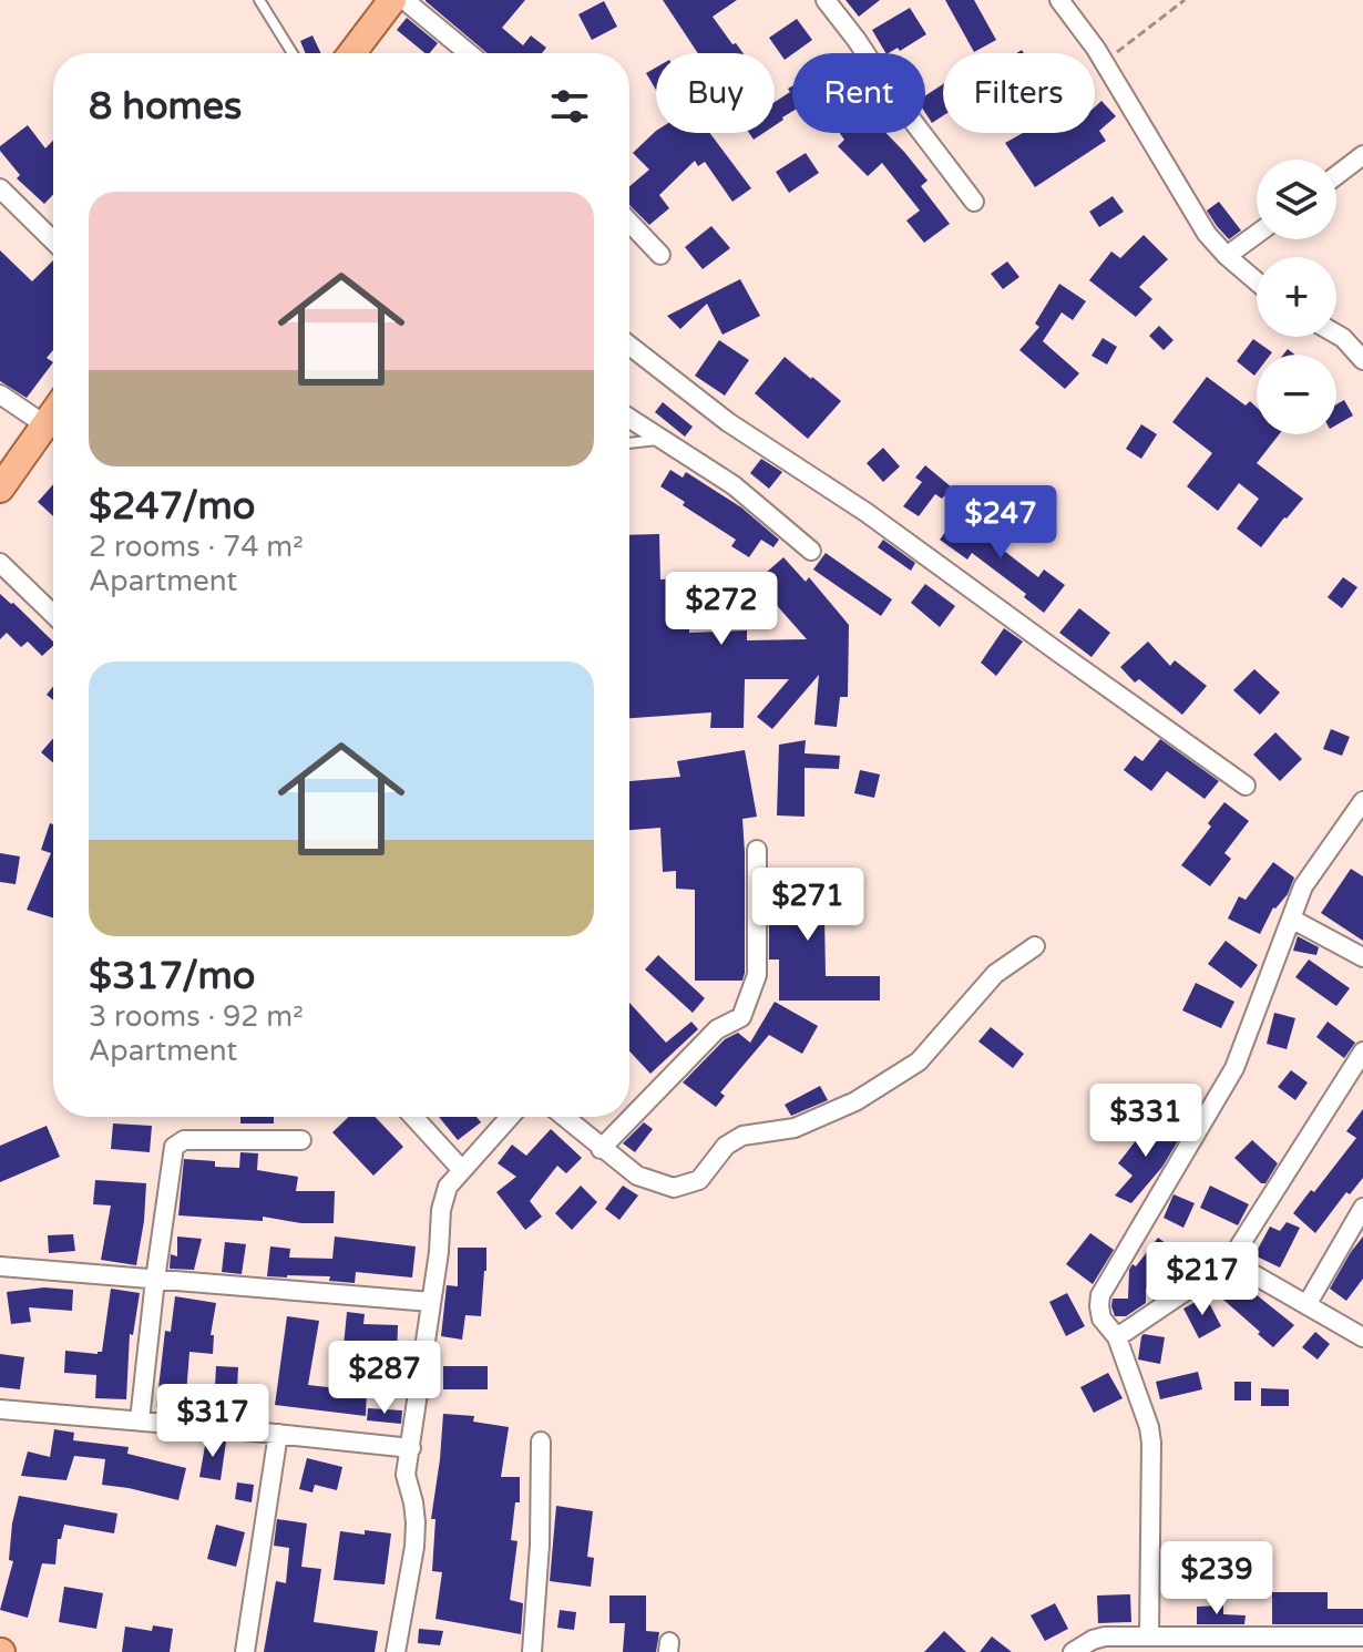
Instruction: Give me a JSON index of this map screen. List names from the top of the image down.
{
  "page": {
    "chip": ["Buy", "Rent", "Filters"],
    "heading": "8 homes",
    "map_buttons": ["+", "−"],
    "list": [
      {
        "name": "$247/mo",
        "note": "2 rooms · 74 m² · Apartment"
      },
      {
        "name": "$317/mo",
        "note": "3 rooms · 92 m² · Apartment"
      }
    ],
    "price": [
      "$247",
      "$272",
      "$271",
      "$331",
      "$217",
      "$287",
      "$317",
      "$239"
    ]
  }
}
